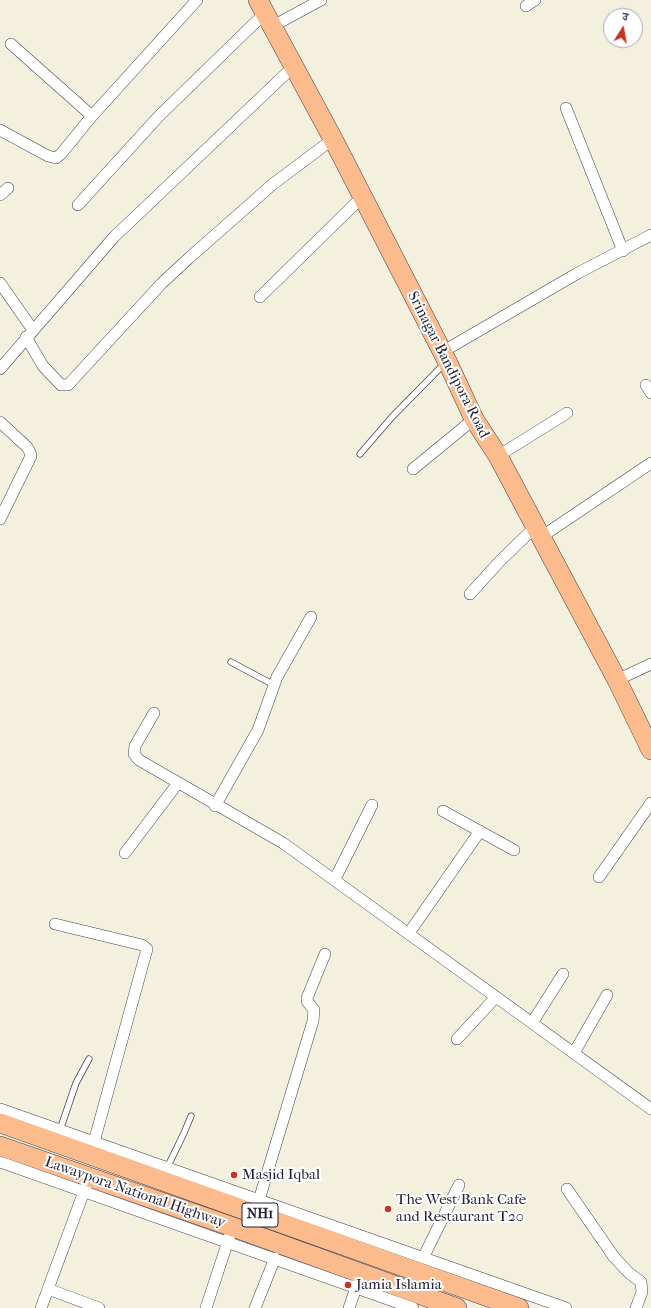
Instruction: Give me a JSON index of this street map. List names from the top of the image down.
{
  "streets": {
    "highway": ["Srinagar Bandipora Road", "Lawaypora National Highway", "NH1"]
  },
  "crossings": [
    ["Lawaypora National Highway", "NH1"]
  ],
  "places": ["Masjid Iqbal", "The West Bank Cafe and Restaurant T20", "Jamia Islamia"],
  "north": "top"
}
